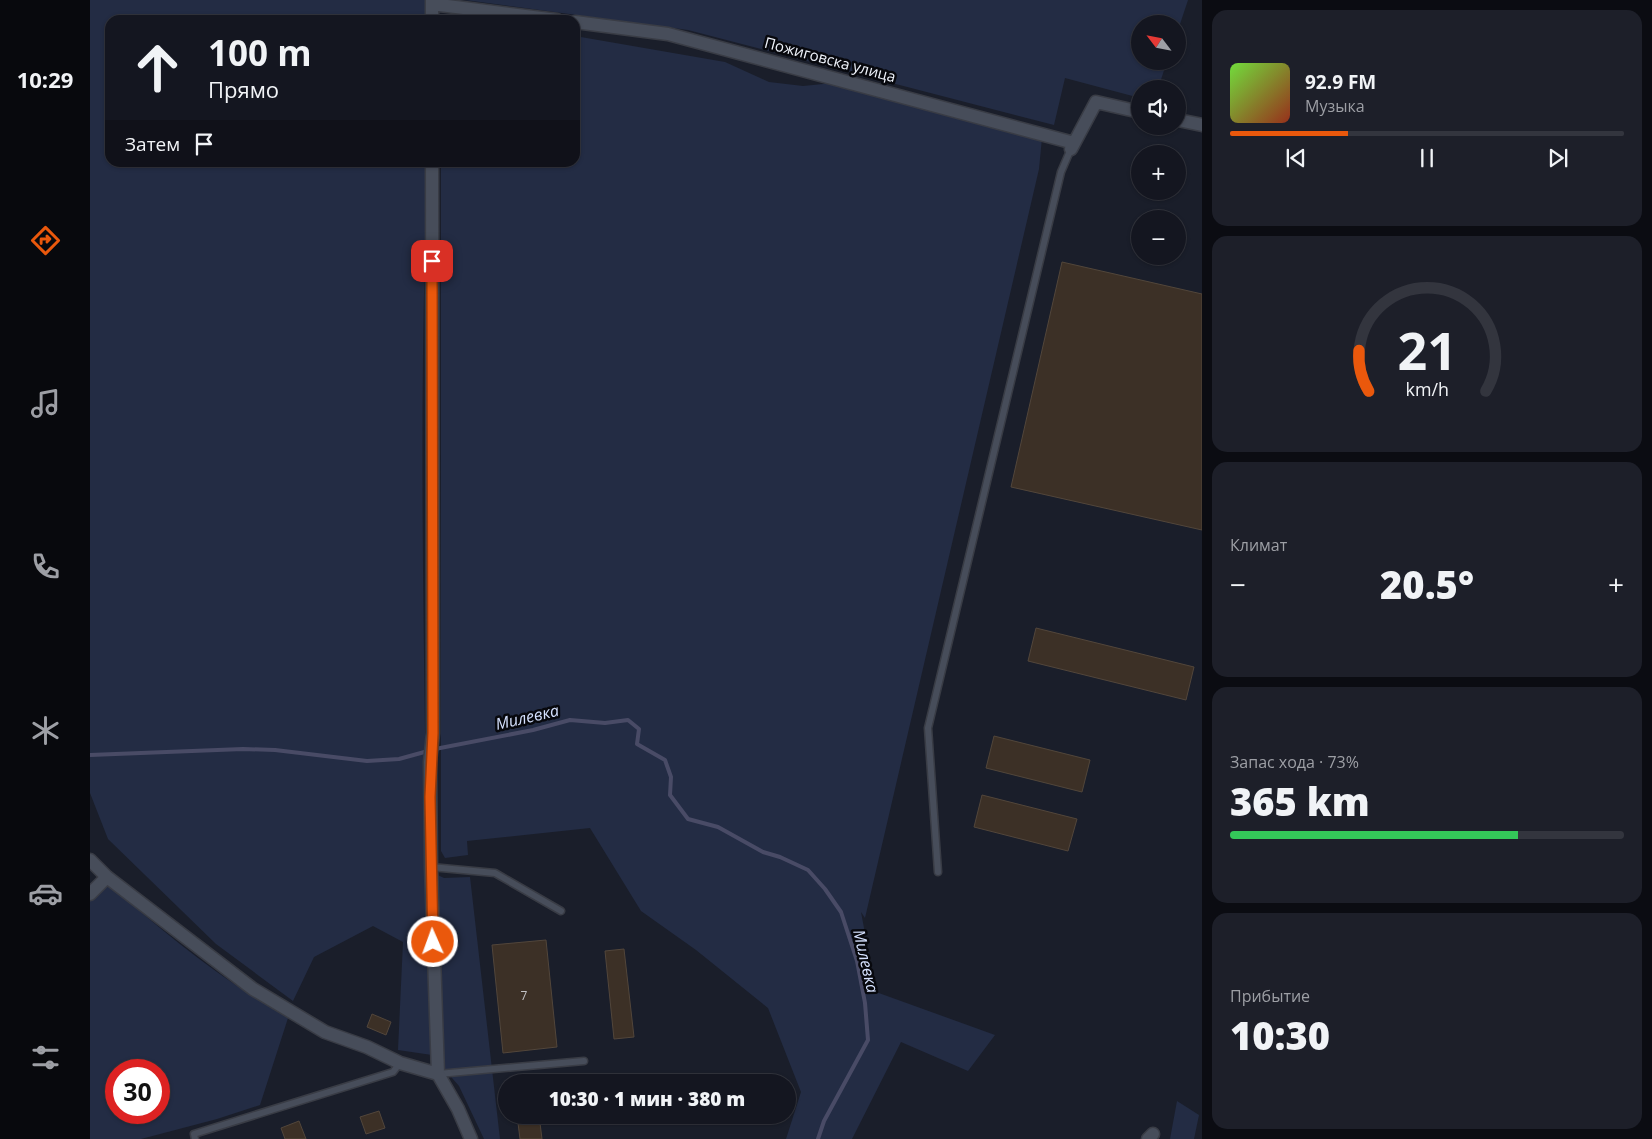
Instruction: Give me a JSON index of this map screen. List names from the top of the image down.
{
  "streets": {
    "street": ["Пожиговска улица"]
  },
  "water": ["Милевка"],
  "house_numbers": ["7"],
  "north": "top left",
  "page": {
    "tabs": "10:29",
    "map_buttons": ["+", "−"],
    "turn": ["100 m", "Прямо"],
    "song": ["92.9 FM", "Музыка"],
    "then": "Затем",
    "tile": [
      "Климат",
      ["Запас хода · 73%", "365 km"],
      ["Прибытие", "10:30"]
    ],
    "heat": ["−", "20.5°", "+"],
    "limit": "30",
    "trip": "10:30 · 1 мин · 380 m",
    "gauge": ["21", "km/h"]
  }
}
